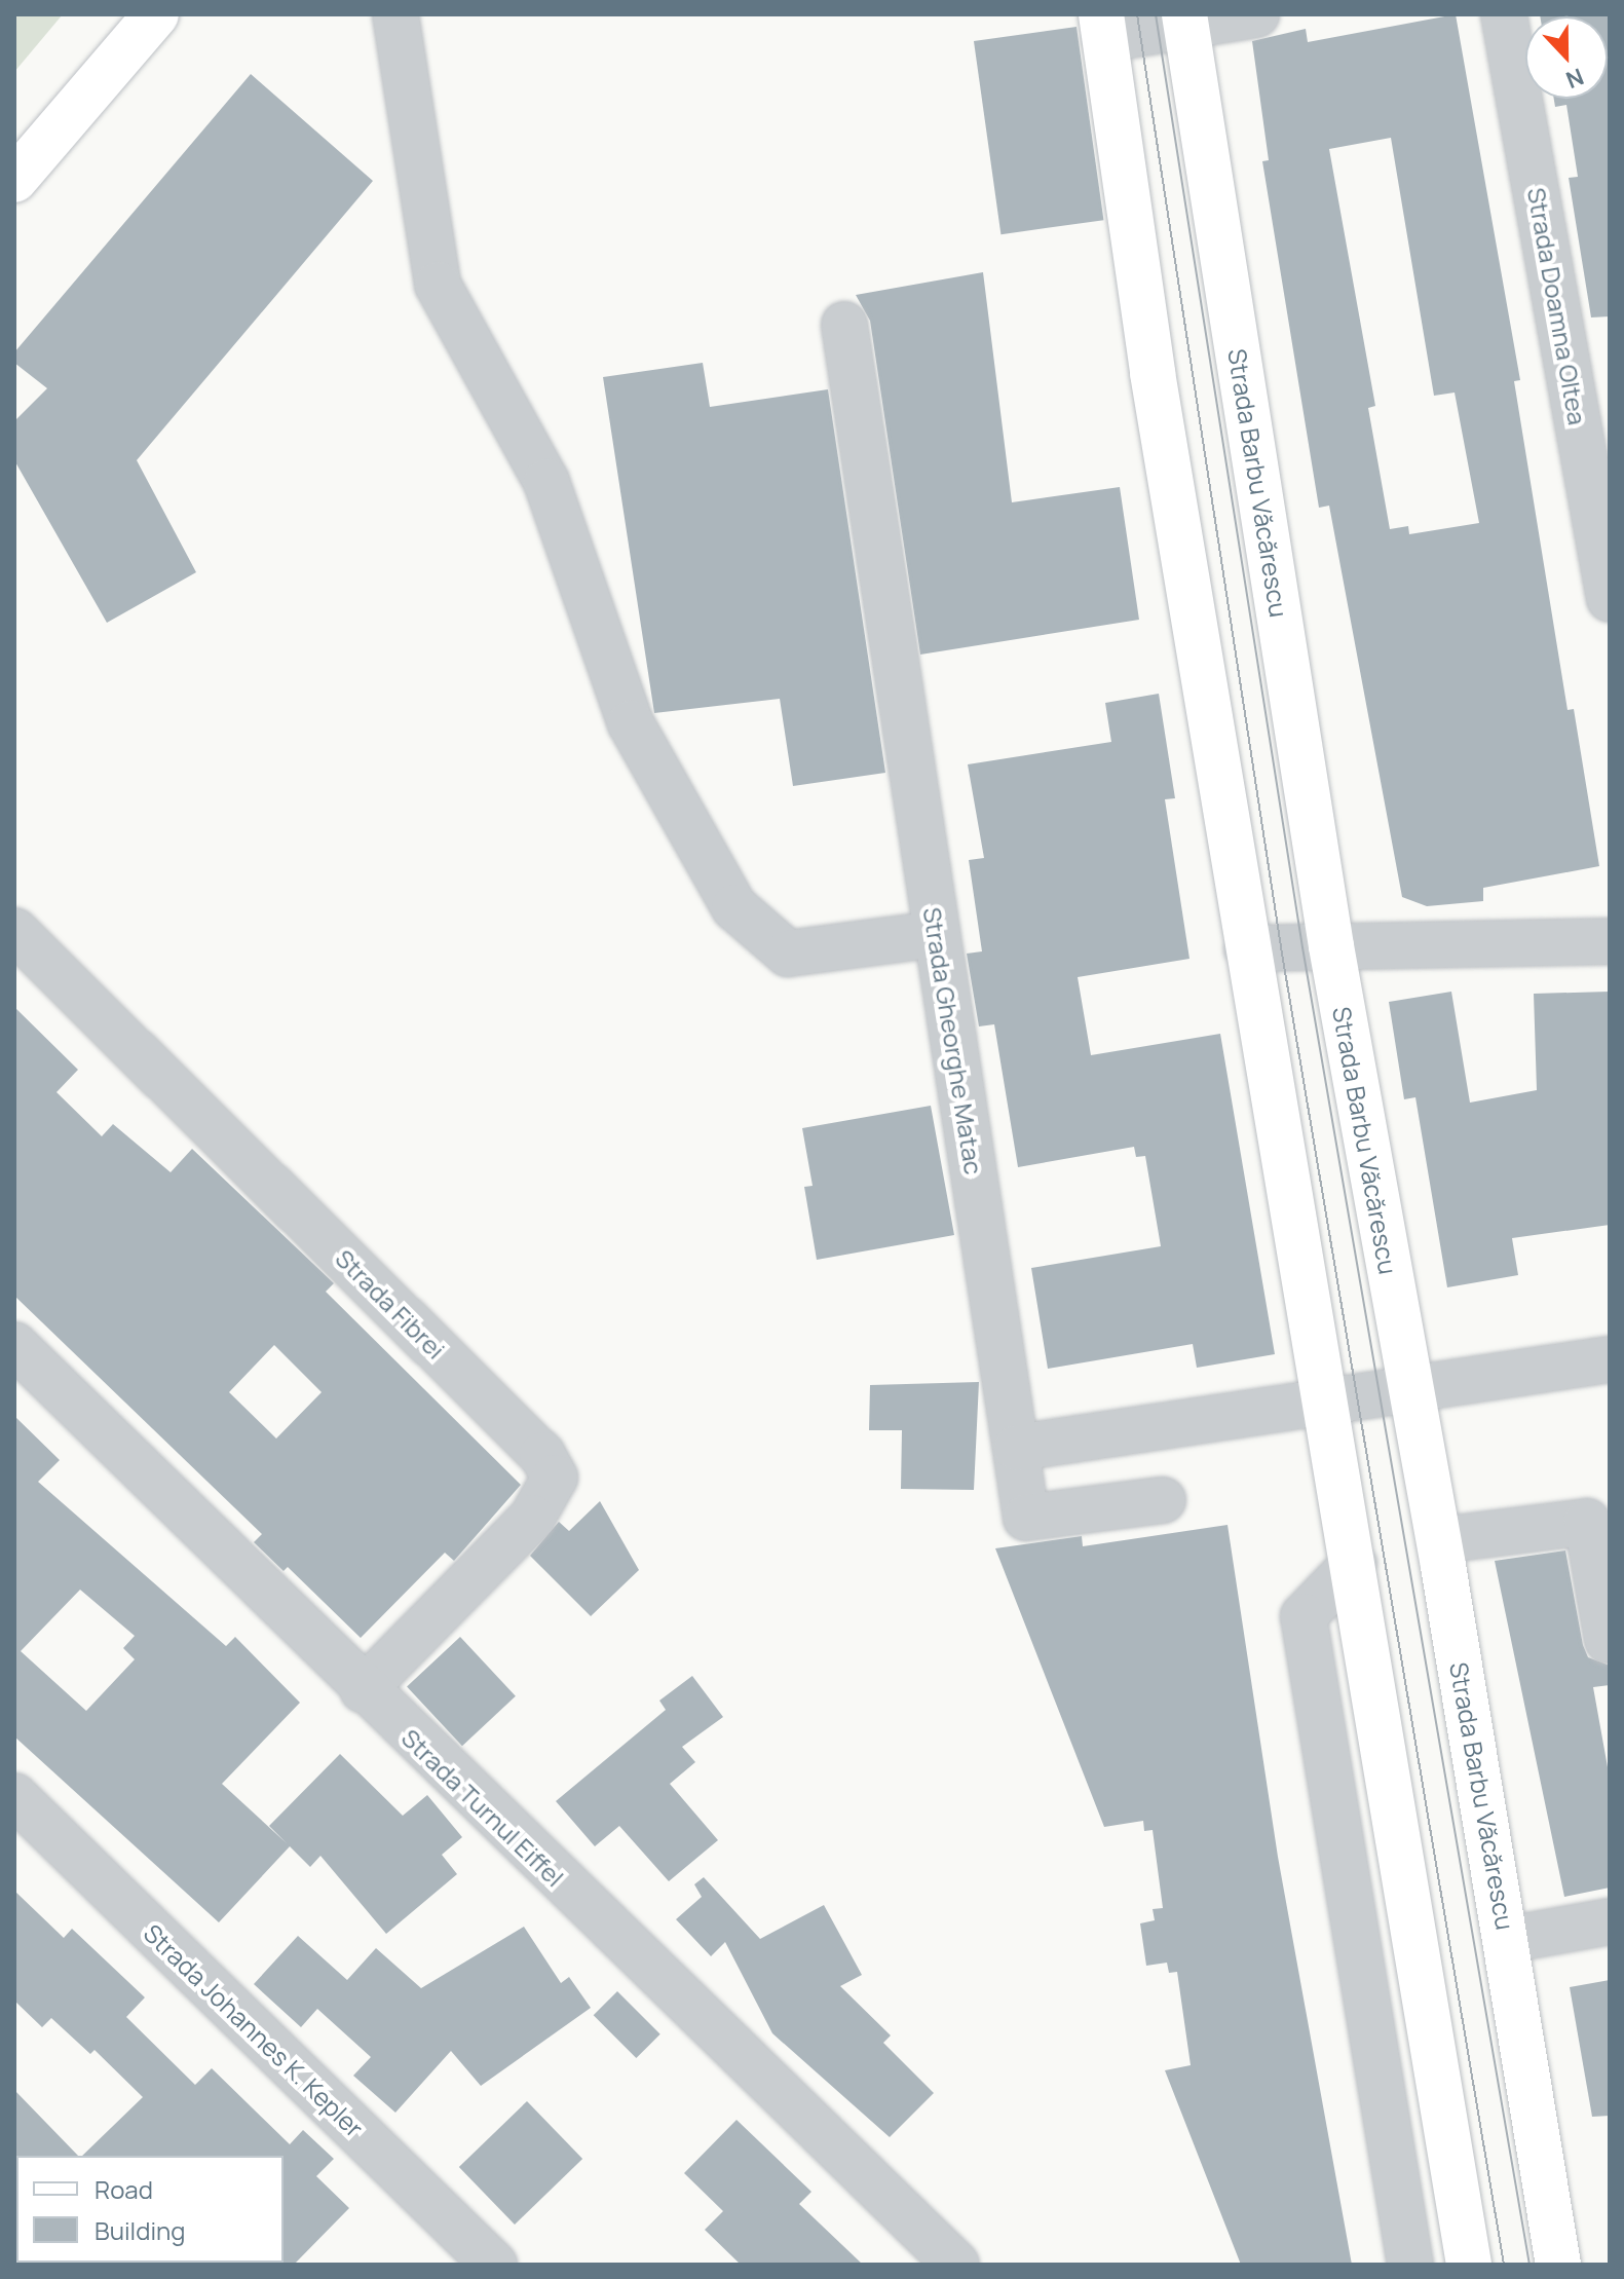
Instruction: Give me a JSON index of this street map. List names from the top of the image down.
{
  "streets": {
    "main road": ["Strada Barbu Văcărescu"],
    "street": [
      "Strada Doamna Oltea",
      "Strada Gheorghe Matac",
      "Strada Fibrei",
      "Strada Turnul Eiffel",
      "Strada Johannes K. Kepler"
    ]
  },
  "crossings": [
    ["Strada Fibrei", "Strada Turnul Eiffel"]
  ],
  "legend": ["Road", "Building"],
  "north": "bottom"
}
